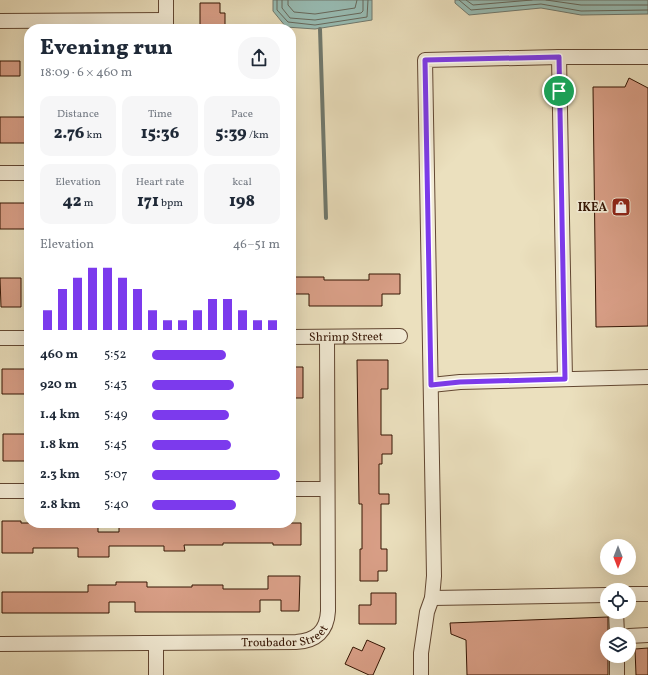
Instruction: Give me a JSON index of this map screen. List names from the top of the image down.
{
  "streets": {
    "street": ["Shrimp Street", "Troubador Street"]
  },
  "crossings": [
    ["Shrimp Street", "Troubador Street"]
  ],
  "places": {
    "shop": ["IKEA"]
  },
  "north": "bottom",
  "page": {
    "heading": ["Evening run", "18:09 · 6 × 460 m"],
    "stats": [
      ["Distance", "2.76 km"],
      ["Time", "15:36"],
      ["Pace", "5:39 /km"],
      ["Elevation", "42 m"],
      ["Heart rate", "171 bpm"],
      ["kcal", "198"]
    ],
    "chart": ["Elevation", "46–51 m"],
    "list": [
      {
        "name": "460 m",
        "note": "5:52"
      },
      {
        "name": "920 m",
        "note": "5:43"
      },
      {
        "name": "1.4 km",
        "note": "5:49"
      },
      {
        "name": "1.8 km",
        "note": "5:45"
      },
      {
        "name": "2.3 km",
        "note": "5:07"
      },
      {
        "name": "2.8 km",
        "note": "5:40"
      }
    ]
  }
}
